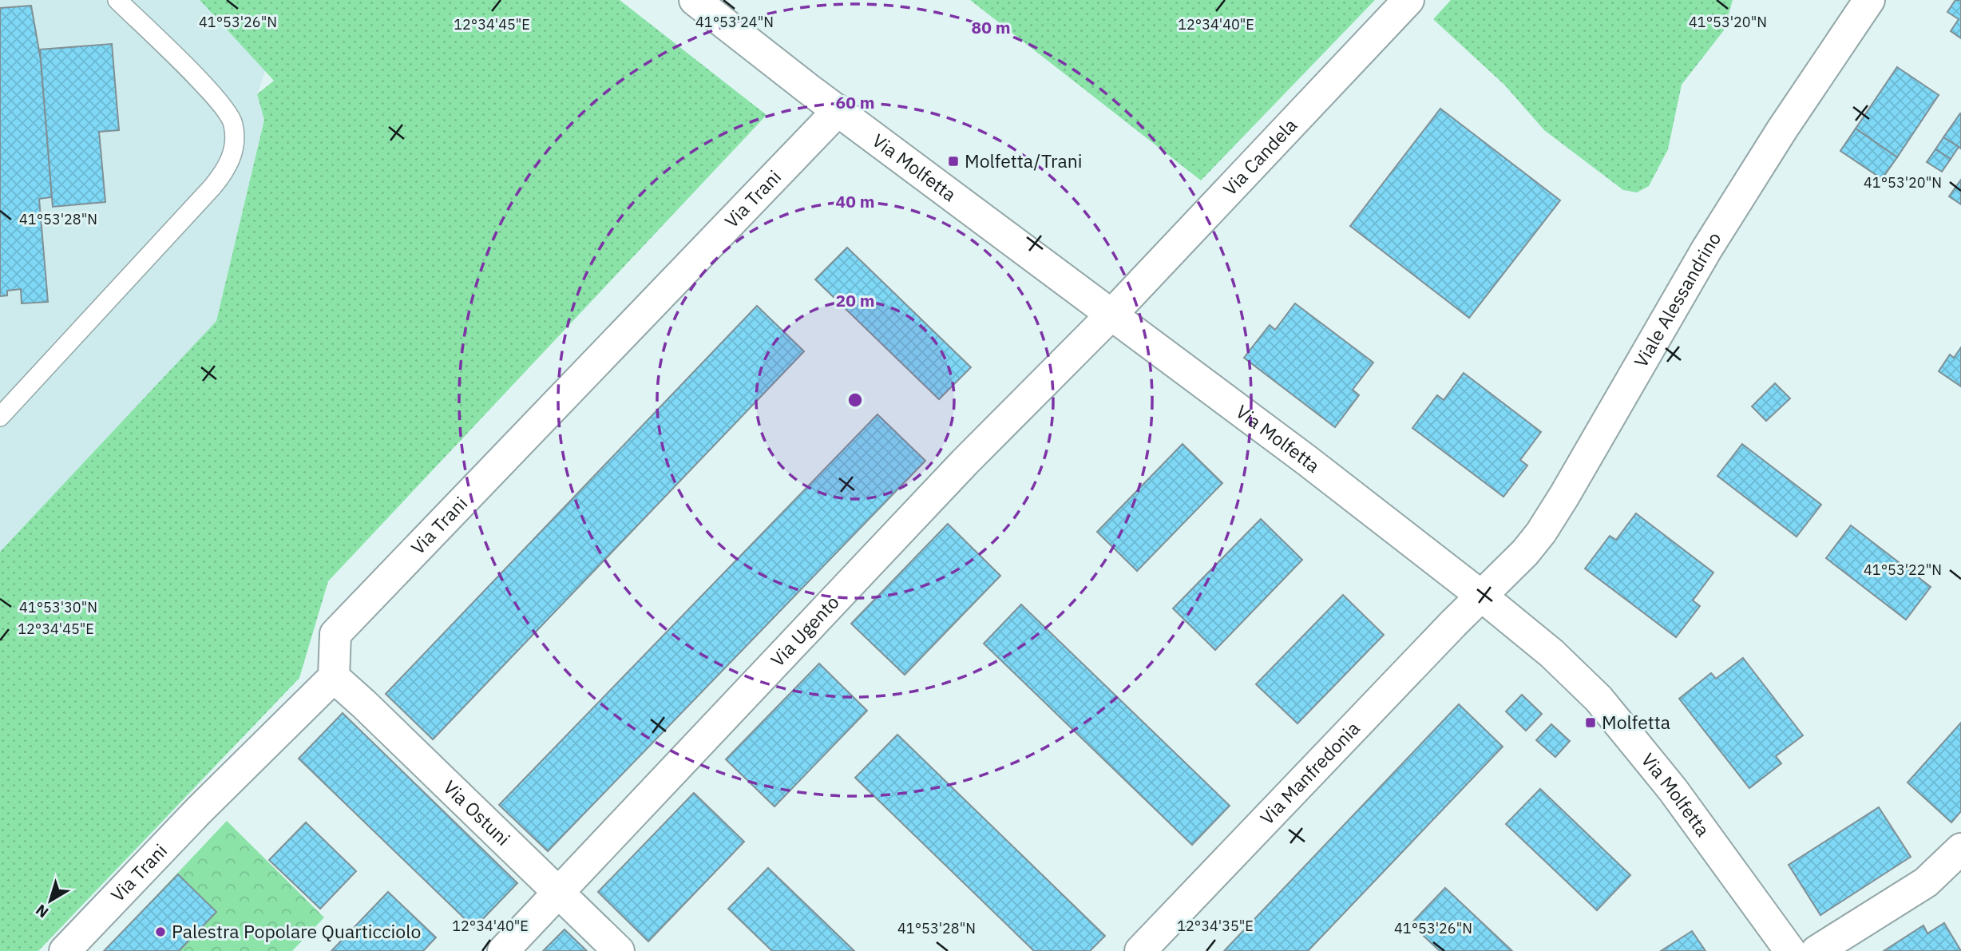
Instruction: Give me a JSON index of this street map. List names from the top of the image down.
{
  "streets": {
    "street": [
      "Via Candela",
      "Via Molfetta",
      "Via Trani",
      "Viale Alessandrino",
      "Via Ugento",
      "Via Manfredonia",
      "Via Ostuni"
    ]
  },
  "crossings": [
    ["Via Candela", "Via Molfetta"],
    ["Via Candela", "Via Ugento"],
    ["Via Molfetta", "Via Trani"],
    ["Via Molfetta", "Viale Alessandrino"],
    ["Via Molfetta", "Via Ugento"],
    ["Via Molfetta", "Via Manfredonia"],
    ["Via Trani", "Via Ostuni"],
    ["Viale Alessandrino", "Via Manfredonia"],
    ["Via Ugento", "Via Ostuni"]
  ],
  "places": {
    "transit": ["Molfetta/Trani", "Molfetta"],
    "other": ["Palestra Popolare Quarticciolo"]
  },
  "north": "bottom left",
  "coordinates": [
    "41°53'26\"N",
    "41°53'24\"N",
    "41°53'20\"N",
    "12°34'45\"E",
    "12°34'40\"E",
    "41°53'28\"N",
    "41°53'22\"N",
    "41°53'30\"N",
    "12°34'35\"E"
  ],
  "rings": [
    "80 m",
    "60 m",
    "40 m",
    "20 m"
  ]
}
